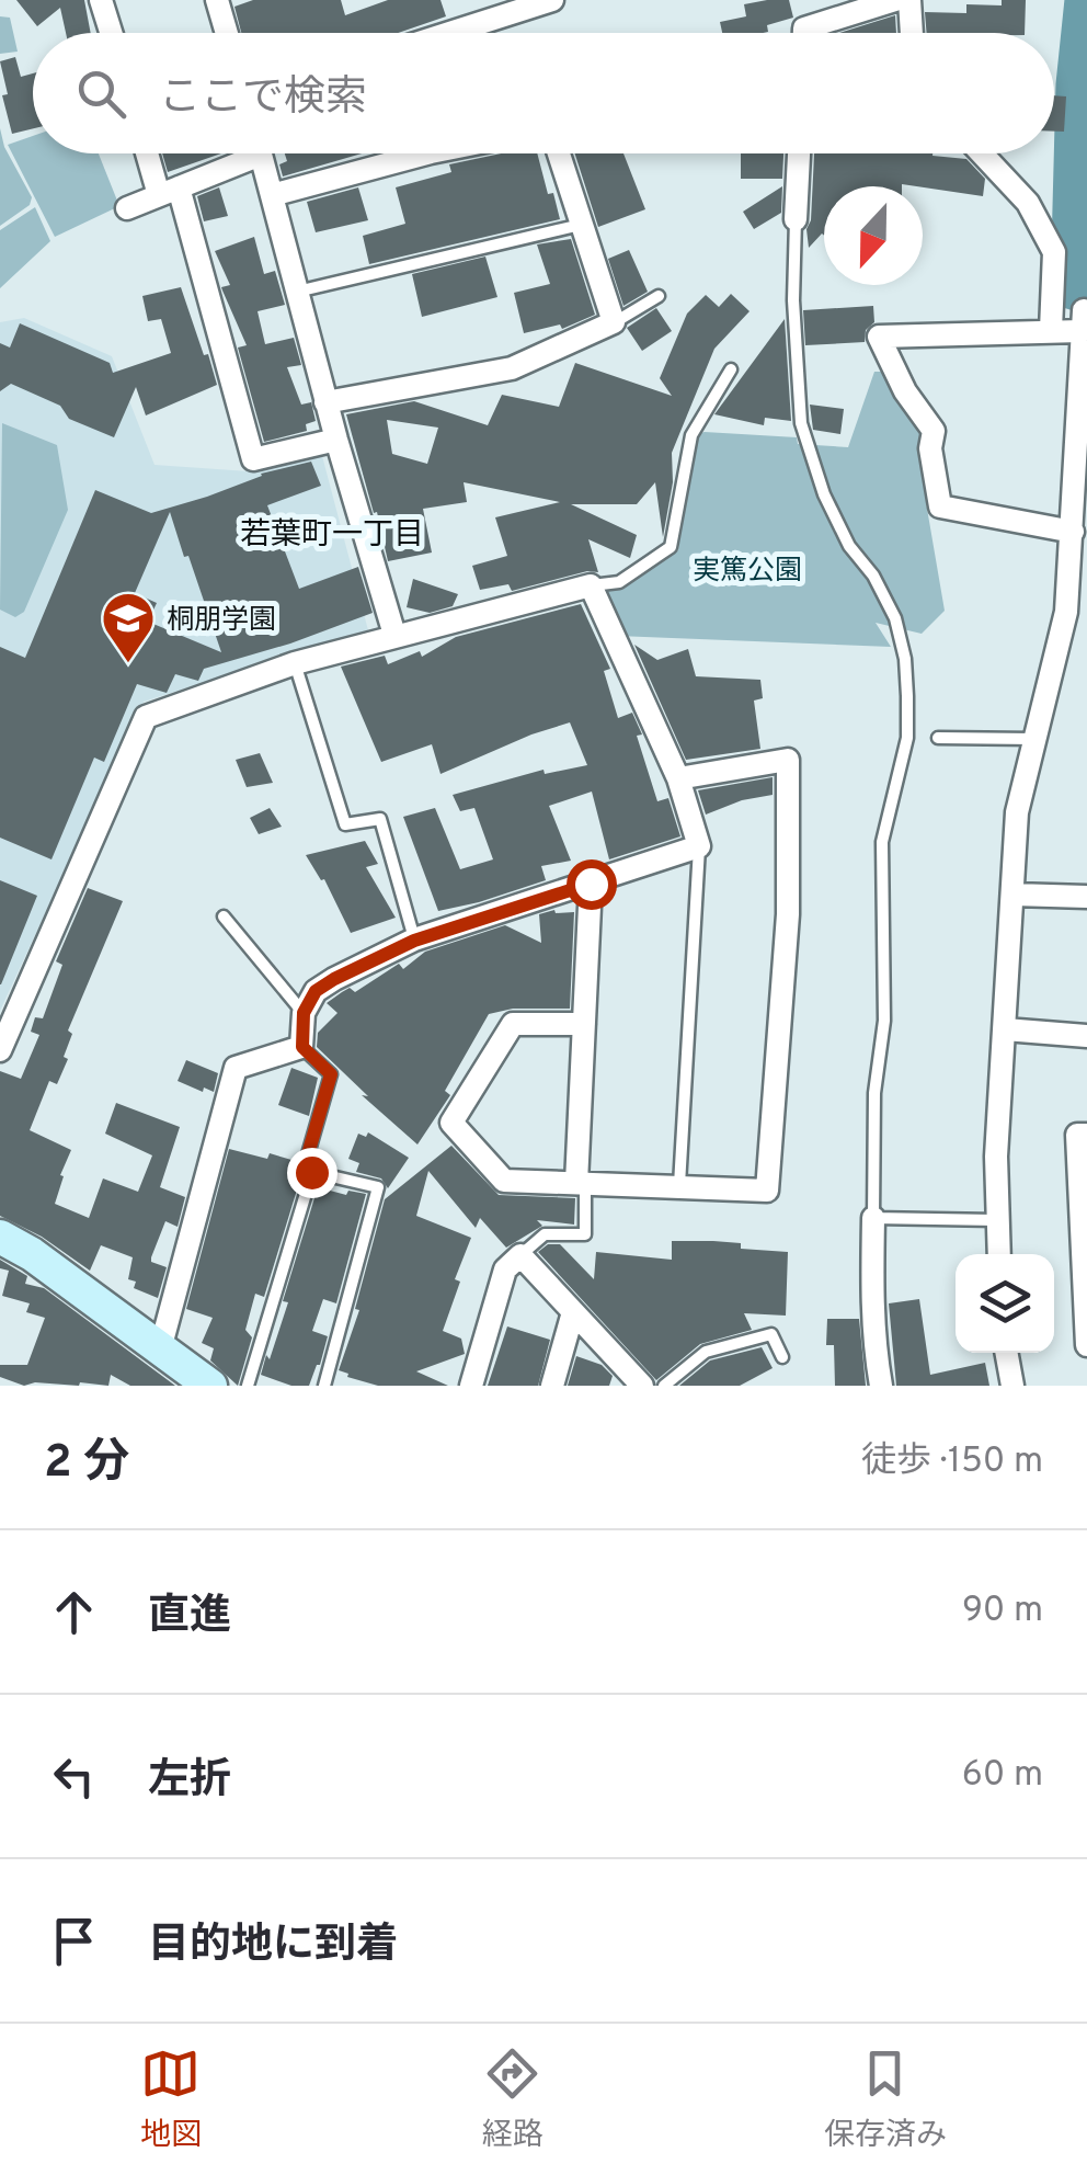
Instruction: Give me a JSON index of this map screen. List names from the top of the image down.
{
  "districts": ["若葉町一丁目"],
  "parks": ["実篤公園"],
  "places": {
    "school or university": ["桐朋学園"]
  },
  "north": "bottom",
  "page": {
    "search": "ここで検索",
    "heading": ["2 分", "徒歩 · 150 m"],
    "list": [
      ["直進", "90 m"],
      ["左折", "60 m"],
      "目的地に到着"
    ],
    "nav": ["地図", "経路", "保存済み"]
  }
}
